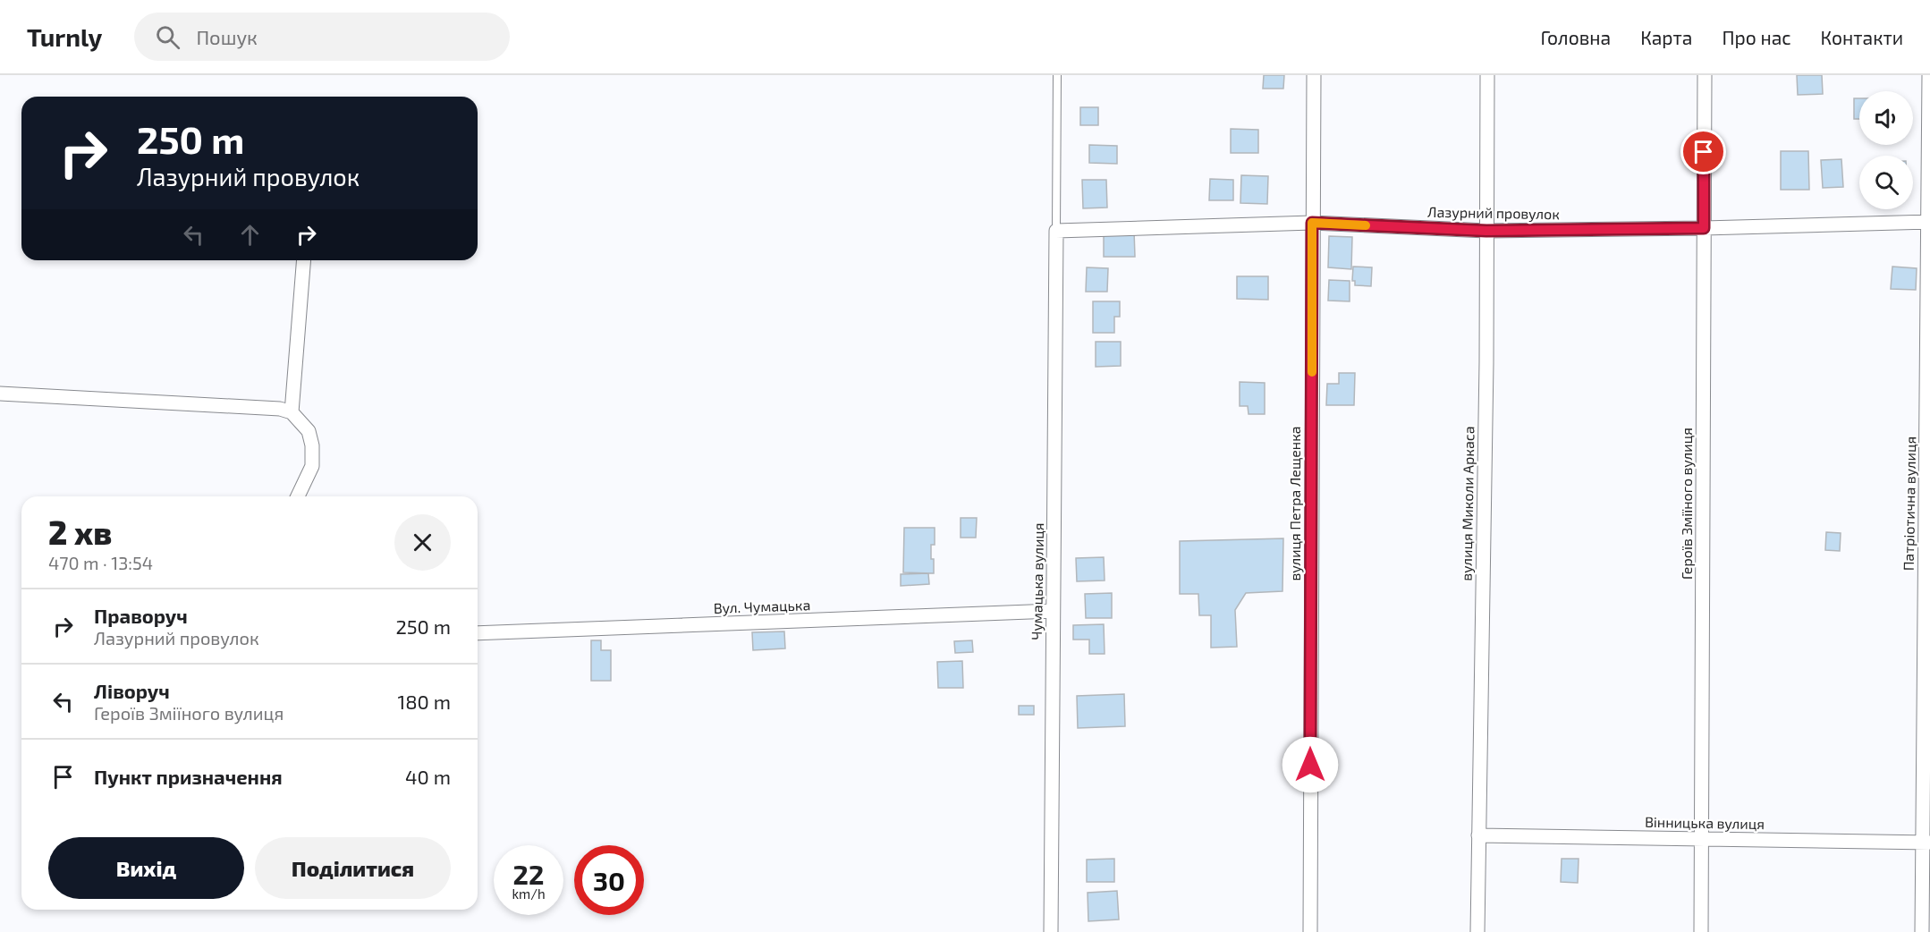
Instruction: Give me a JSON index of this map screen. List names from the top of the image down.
{
  "streets": {
    "street": [
      "Лазурний провулок",
      "вулиця Петра Лещенка",
      "вулиця Миколи Аркаса",
      "Героїв Зміїного вулиця",
      "Патріотична вулиця",
      "Чумацька вулиця",
      "Вул. Чумацька",
      "Вінницька вулиця"
    ]
  },
  "crossings": [
    ["Лазурний провулок", "вулиця Петра Лещенка"],
    ["Лазурний провулок", "вулиця Миколи Аркаса"],
    ["Лазурний провулок", "Героїв Зміїного вулиця"],
    ["Лазурний провулок", "Патріотична вулиця"],
    ["Лазурний провулок", "Чумацька вулиця"],
    ["вулиця Миколи Аркаса", "Вінницька вулиця"],
    ["Героїв Зміїного вулиця", "Вінницька вулиця"],
    ["Патріотична вулиця", "Вінницька вулиця"],
    ["Чумацька вулиця", "Вул. Чумацька"]
  ],
  "page": {
    "header": "Turnly",
    "search": "Пошук",
    "nav": [
      "Головна",
      "Карта",
      "Про нас",
      "Контакти"
    ],
    "turn": ["250 m", "Лазурний провулок"],
    "heading": ["2 хв", "470 m · 13:54"],
    "list": [
      {
        "name": "Праворуч",
        "note": "Лазурний провулок",
        "value": "250 m"
      },
      {
        "name": "Ліворуч",
        "note": "Героїв Зміїного вулиця",
        "value": "180 m"
      },
      {
        "name": "Пункт призначення",
        "value": "40 m"
      }
    ],
    "buttons": ["Вихід", "Поділитися"],
    "speed": "22 km/h",
    "limit": "30"
  }
}
